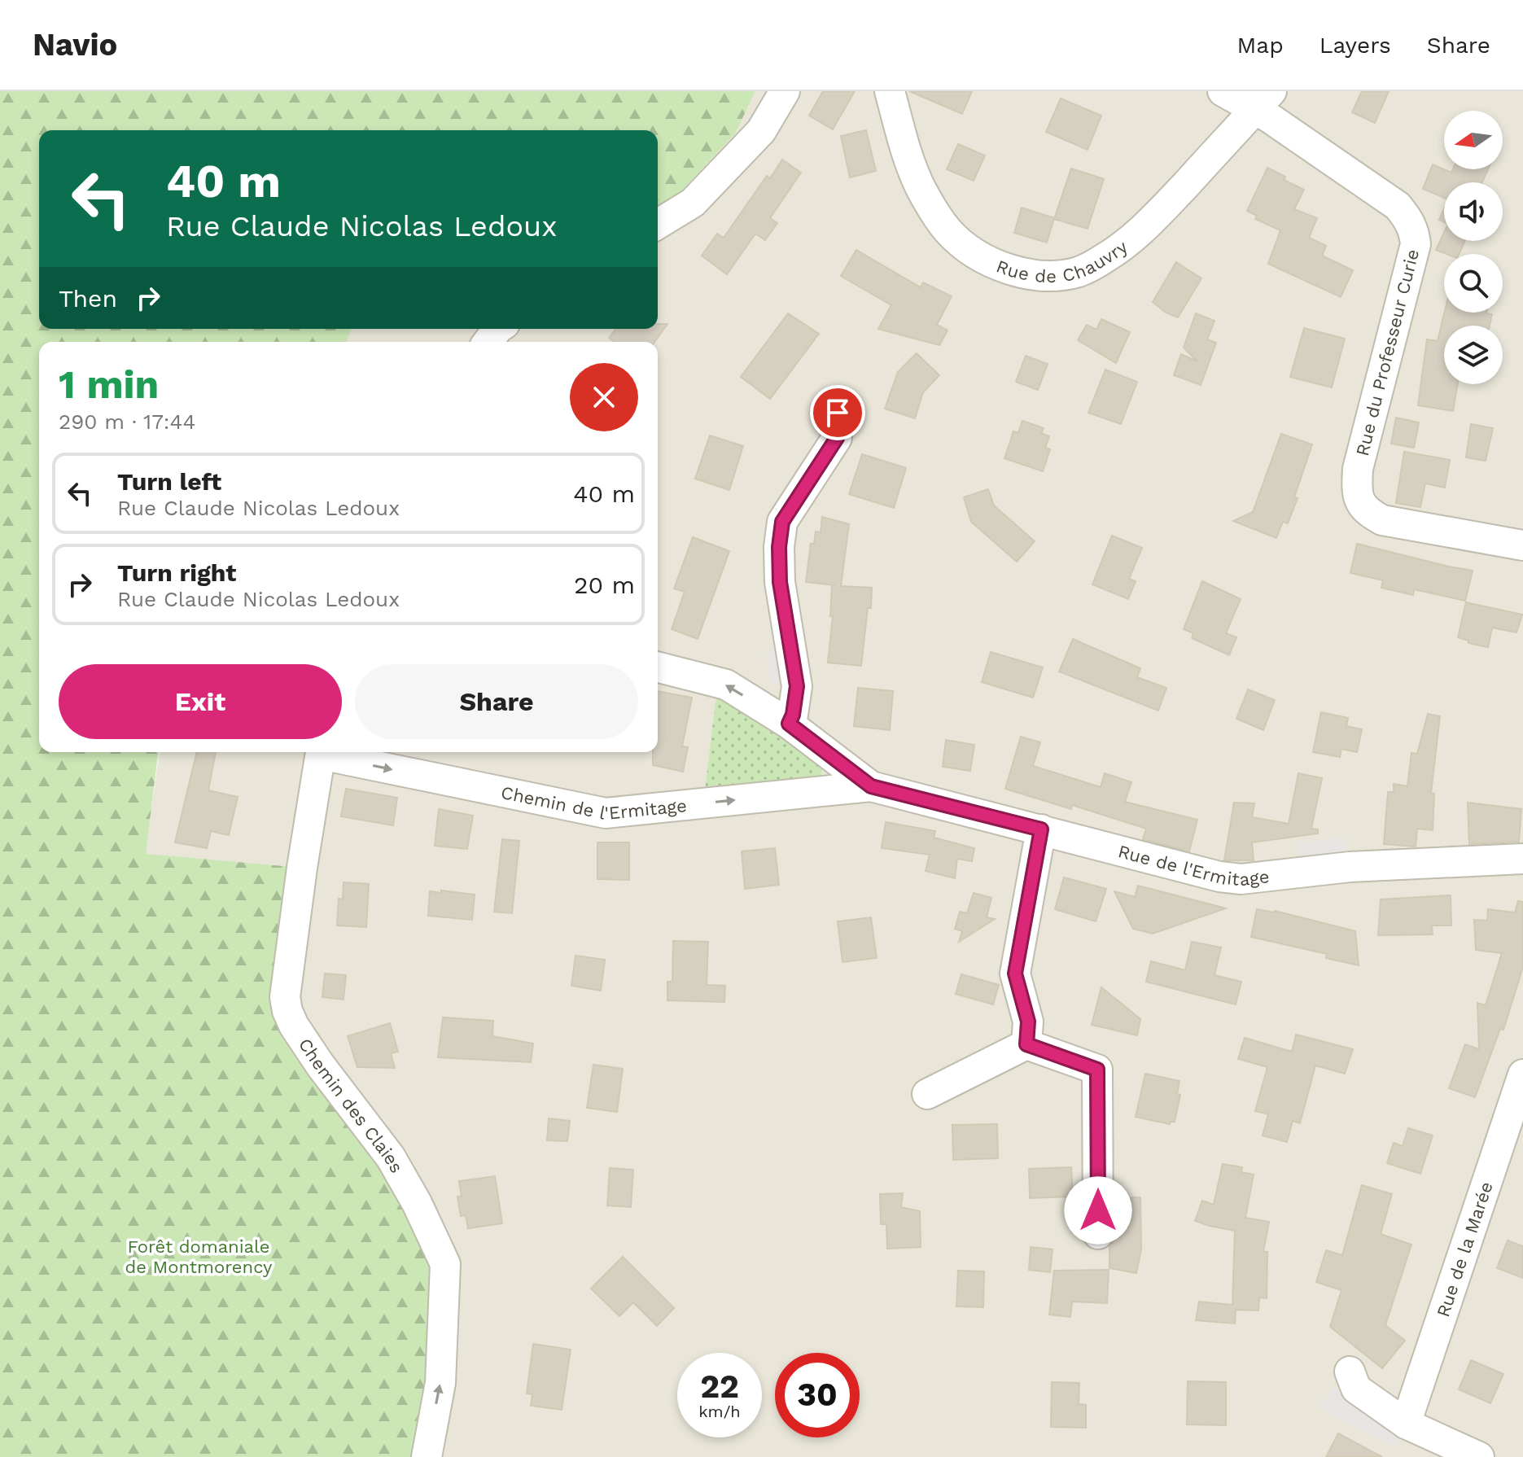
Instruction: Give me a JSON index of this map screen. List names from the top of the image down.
{
  "streets": {
    "street": [
      "Rue de Chauvry",
      "Rue du Professeur Curie",
      "Chemin de l'Ermitage",
      "Rue de l'Ermitage",
      "Chemin des Claies",
      "Rue de la Marée"
    ]
  },
  "crossings": [
    ["Rue de Chauvry", "Rue du Professeur Curie"],
    ["Chemin de l'Ermitage", "Rue de l'Ermitage"]
  ],
  "one_way": ["Chemin de l'Ermitage", "Chemin des Claies"],
  "parks": ["Forêt domaniale de Montmorency"],
  "north": "left",
  "page": {
    "header": "Navio",
    "nav": ["Map", "Layers", "Share"],
    "turn": ["40 m", "Rue Claude Nicolas Ledoux"],
    "then": "Then",
    "heading": ["1 min", "290 m · 17:44"],
    "list": [
      {
        "name": "Turn left",
        "note": "Rue Claude Nicolas Ledoux",
        "value": "40 m"
      },
      {
        "name": "Turn right",
        "note": "Rue Claude Nicolas Ledoux",
        "value": "20 m"
      }
    ],
    "buttons": ["Exit", "Share"],
    "speed": "22 km/h",
    "limit": "30"
  }
}
